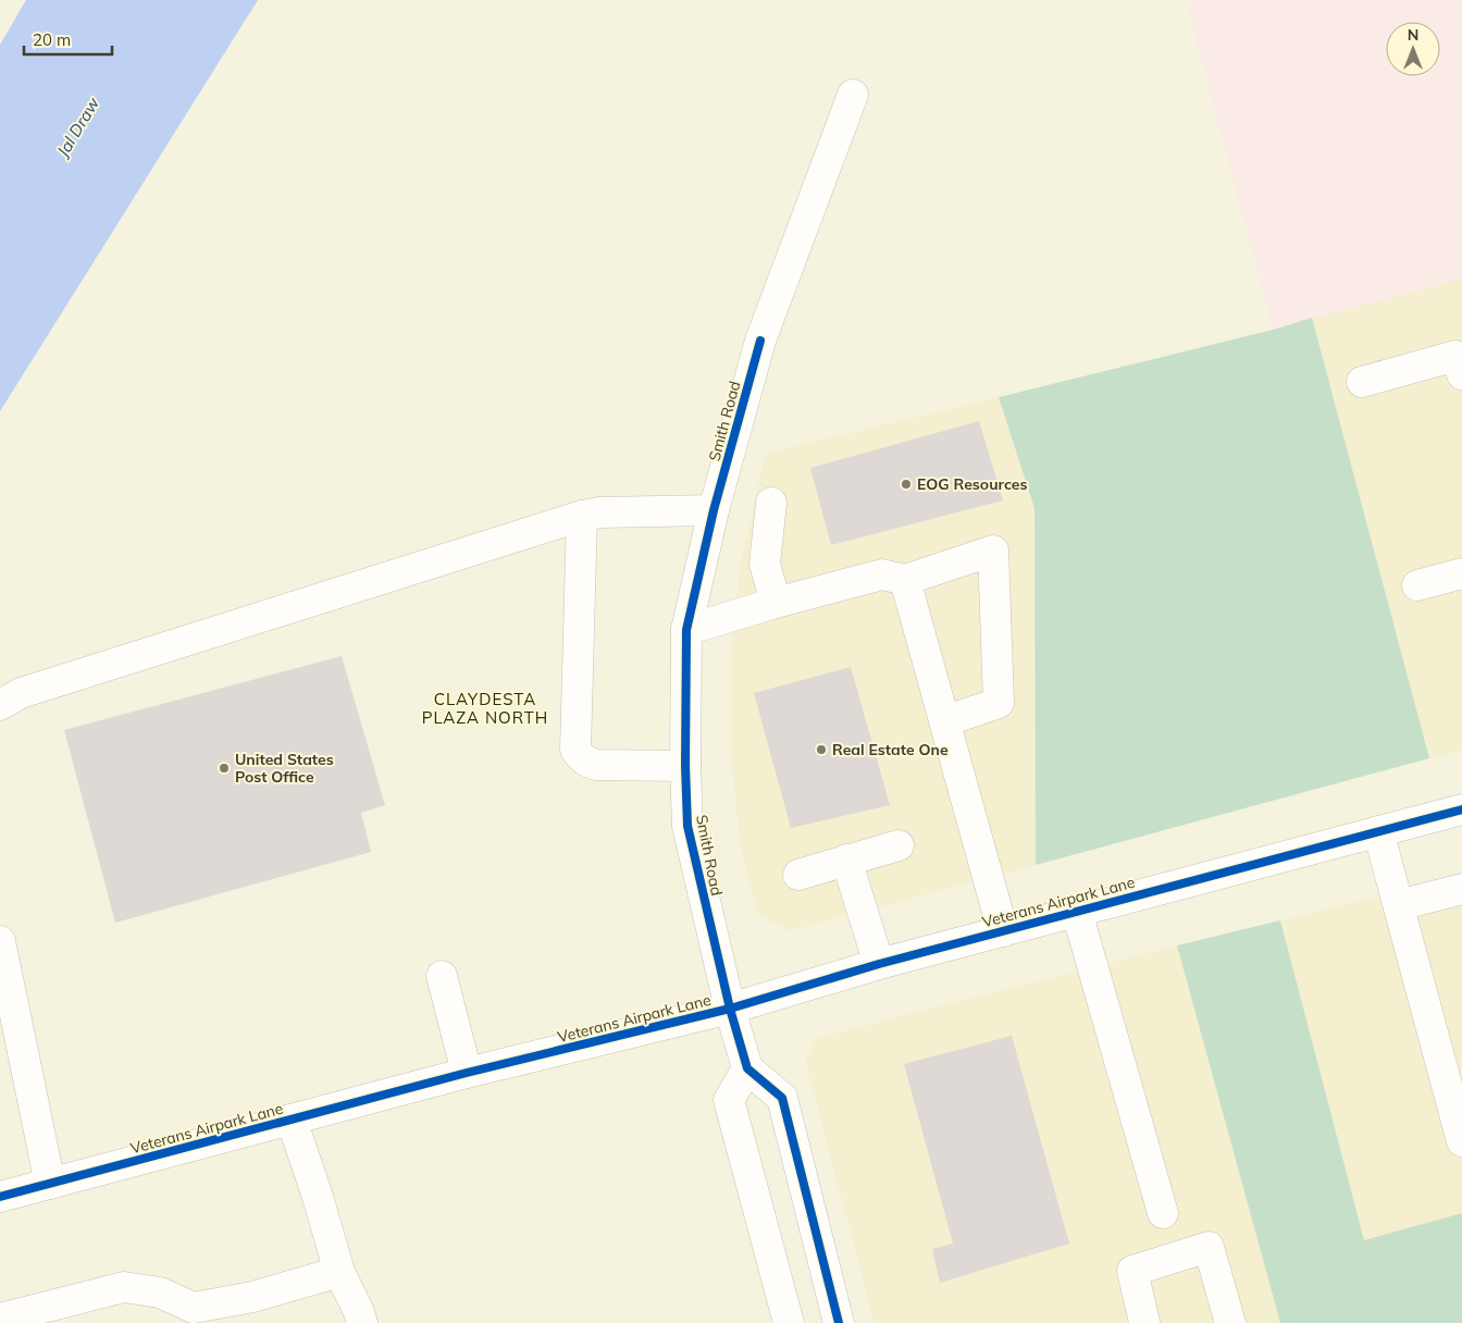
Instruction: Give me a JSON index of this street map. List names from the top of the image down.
{
  "streets": {
    "street": ["Smith Road", "Veterans Airpark Lane"]
  },
  "crossings": [
    ["Smith Road", "Veterans Airpark Lane"]
  ],
  "districts": ["CLAYDESTA PLAZA NORTH"],
  "water": ["Jal Draw"],
  "places": ["EOG Resources", "Real Estate One", "United States Post Office"],
  "scale_bar": "20 m",
  "north": "top"
}
